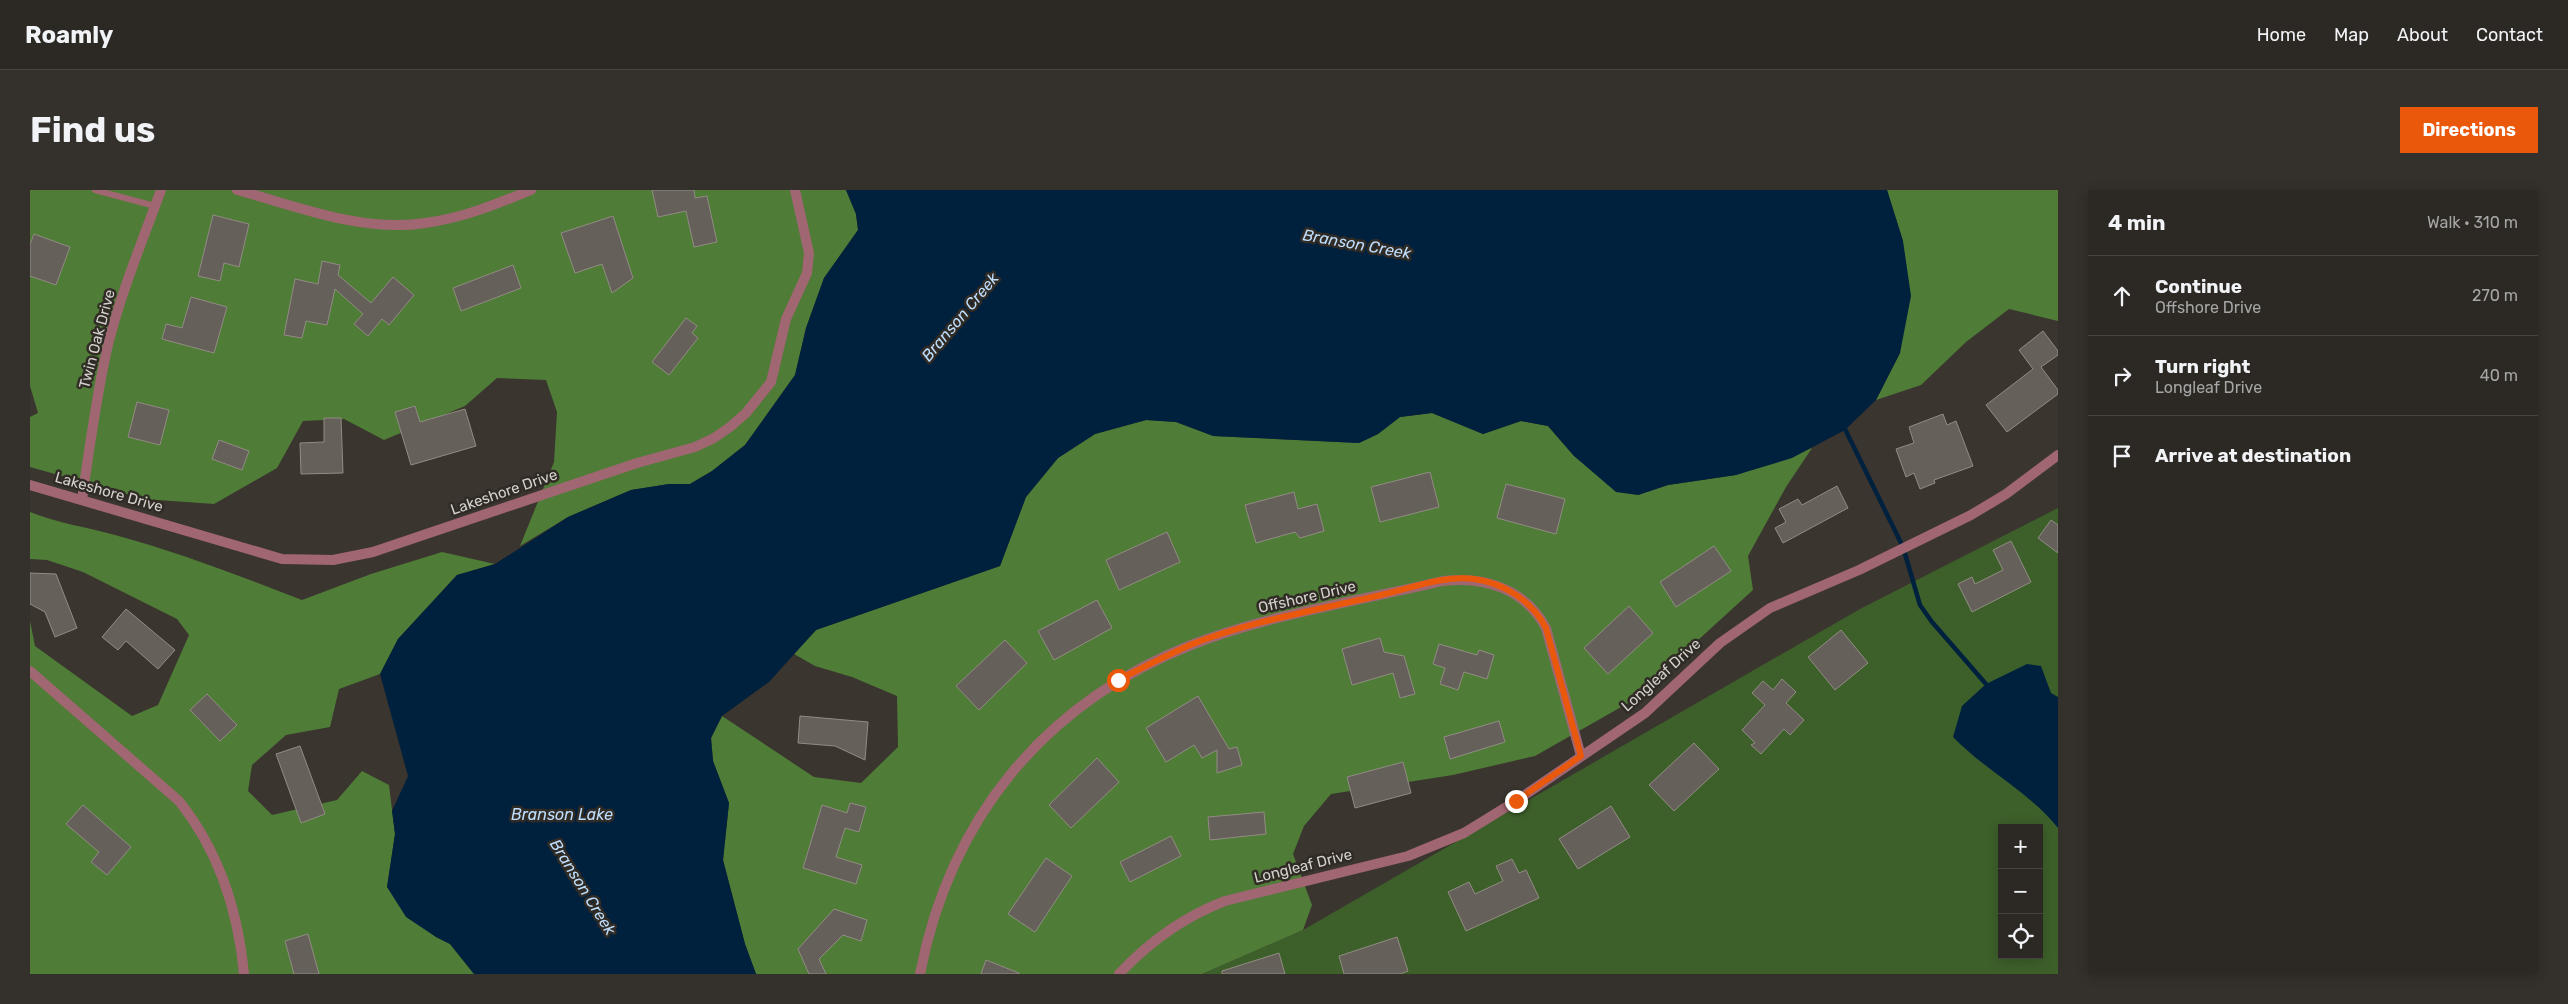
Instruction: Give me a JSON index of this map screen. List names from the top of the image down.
{
  "streets": {
    "street": [
      "Twin Oak Drive",
      "Lakeshore Drive",
      "Offshore Drive",
      "Longleaf Drive"
    ]
  },
  "crossings": [
    ["Twin Oak Drive", "Lakeshore Drive"],
    ["Offshore Drive", "Longleaf Drive"]
  ],
  "water": ["Branson Creek", "Branson Lake"],
  "page": {
    "header": "Roamly",
    "nav": [
      "Home",
      "Map",
      "About",
      "Contact"
    ],
    "buttons": "Directions",
    "title": "Find us",
    "heading": ["4 min", "Walk · 310 m"],
    "list": [
      ["Continue", "Offshore Drive", "270 m"],
      ["Turn right", "Longleaf Drive", "40 m"],
      "Arrive at destination"
    ],
    "map_buttons": ["+", "−"]
  }
}
